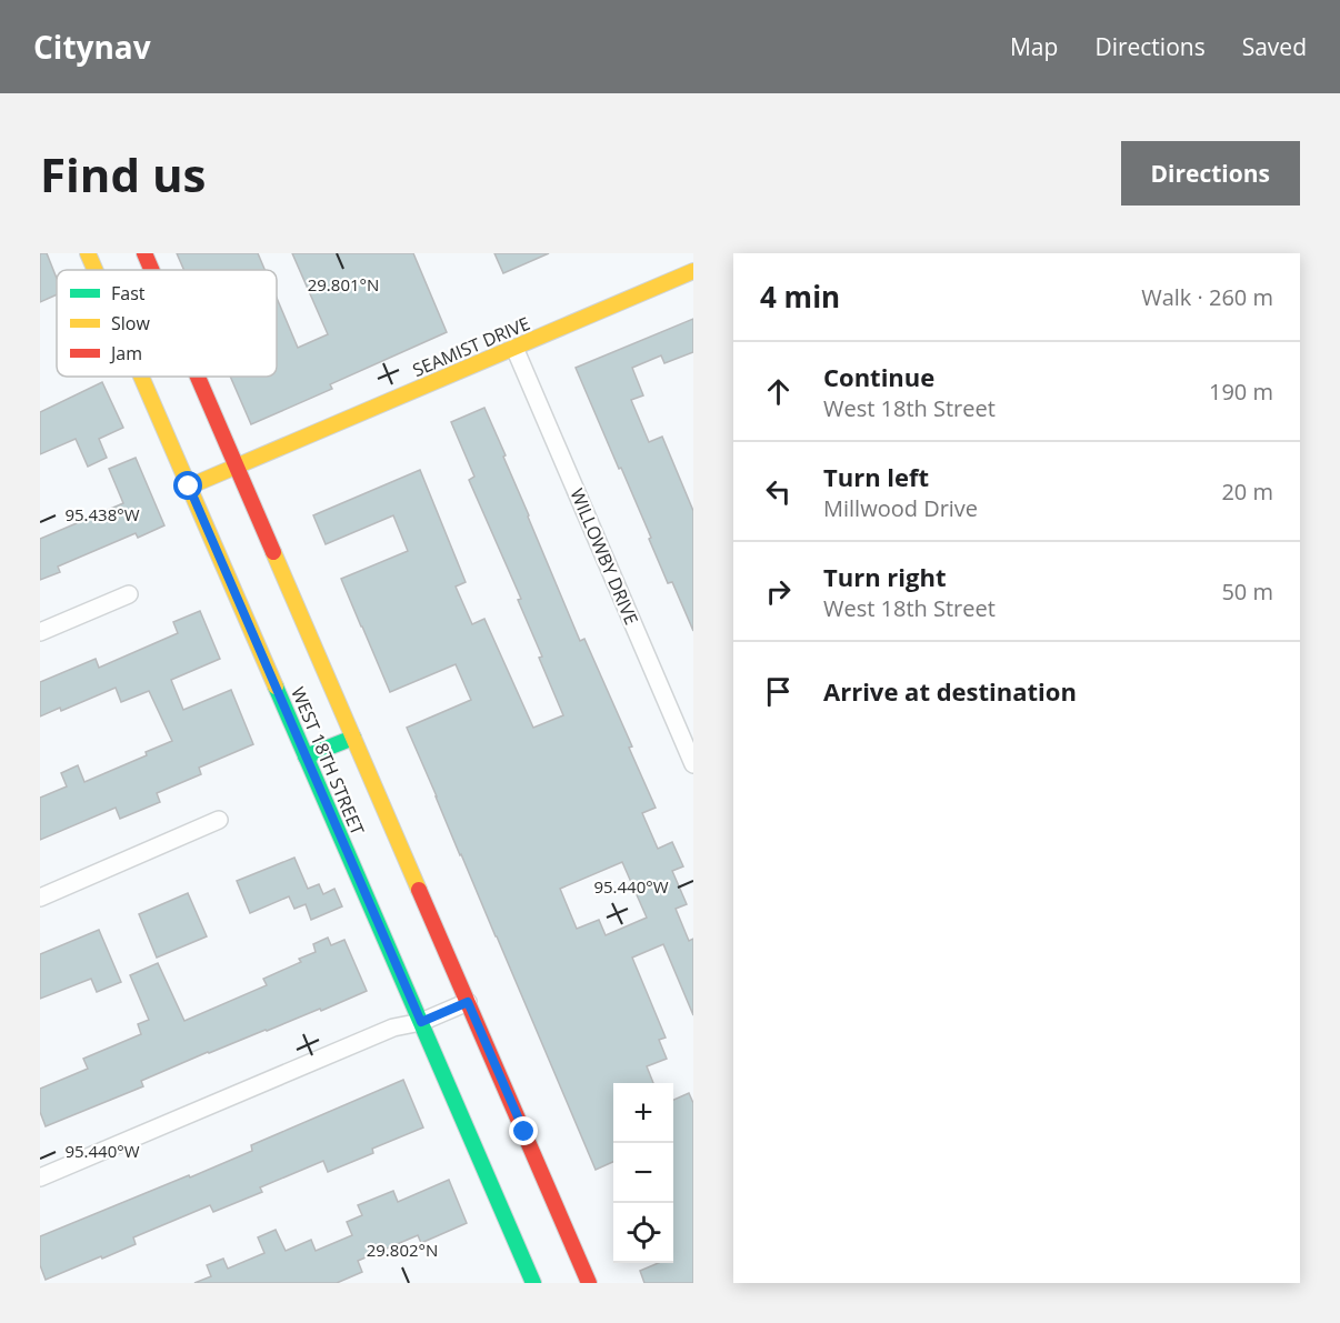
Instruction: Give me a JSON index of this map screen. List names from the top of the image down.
{
  "streets": {
    "main road": ["SEAMIST DRIVE", "WEST 18TH STREET"],
    "street": ["WILLOWBY DRIVE"]
  },
  "crossings": [
    ["SEAMIST DRIVE", "WILLOWBY DRIVE"],
    ["SEAMIST DRIVE", "WEST 18TH STREET"]
  ],
  "legend": ["Fast", "Slow", "Jam"],
  "page": {
    "header": "Citynav",
    "nav": ["Map", "Directions", "Saved"],
    "buttons": "Directions",
    "title": "Find us",
    "heading": ["4 min", "Walk · 260 m"],
    "list": [
      ["Continue", "West 18th Street", "190 m"],
      ["Turn left", "Millwood Drive", "20 m"],
      ["Turn right", "West 18th Street", "50 m"],
      "Arrive at destination"
    ],
    "map_buttons": ["+", "−"]
  },
  "coordinates": [
    "29.801°N",
    "95.438°W",
    "95.440°W",
    "29.802°N"
  ]
}
